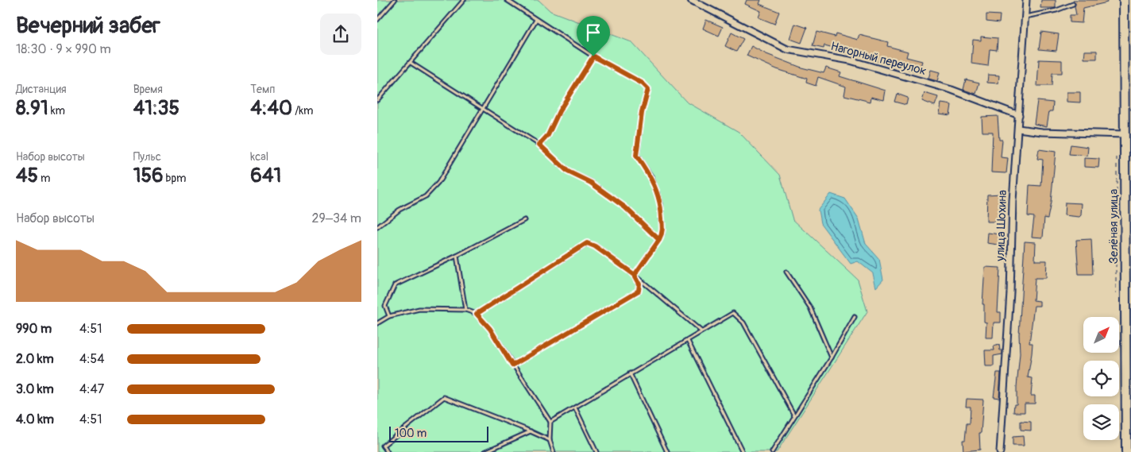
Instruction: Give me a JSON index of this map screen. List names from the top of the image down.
{
  "streets": {
    "main road": ["Зелёная улица"],
    "street": ["Нагорный переулок", "улица Шохина"]
  },
  "crossings": [
    ["Нагорный переулок", "улица Шохина"]
  ],
  "scale_bar": "100 m",
  "north": "top right",
  "page": {
    "heading": ["Вечерний забег", "18:30 · 9 × 990 m"],
    "stats": [
      ["Дистанция", "8.91 km"],
      ["Время", "41:35"],
      ["Темп", "4:40 /km"],
      ["Набор высоты", "45 m"],
      ["Пульс", "156 bpm"],
      ["kcal", "641"]
    ],
    "chart": ["Набор высоты", "29–34 m"],
    "list": [
      {
        "name": "990 m",
        "note": "4:51"
      },
      {
        "name": "2.0 km",
        "note": "4:54"
      },
      {
        "name": "3.0 km",
        "note": "4:47"
      },
      {
        "name": "4.0 km",
        "note": "4:51"
      }
    ],
    "scale": "100 m"
  }
}
